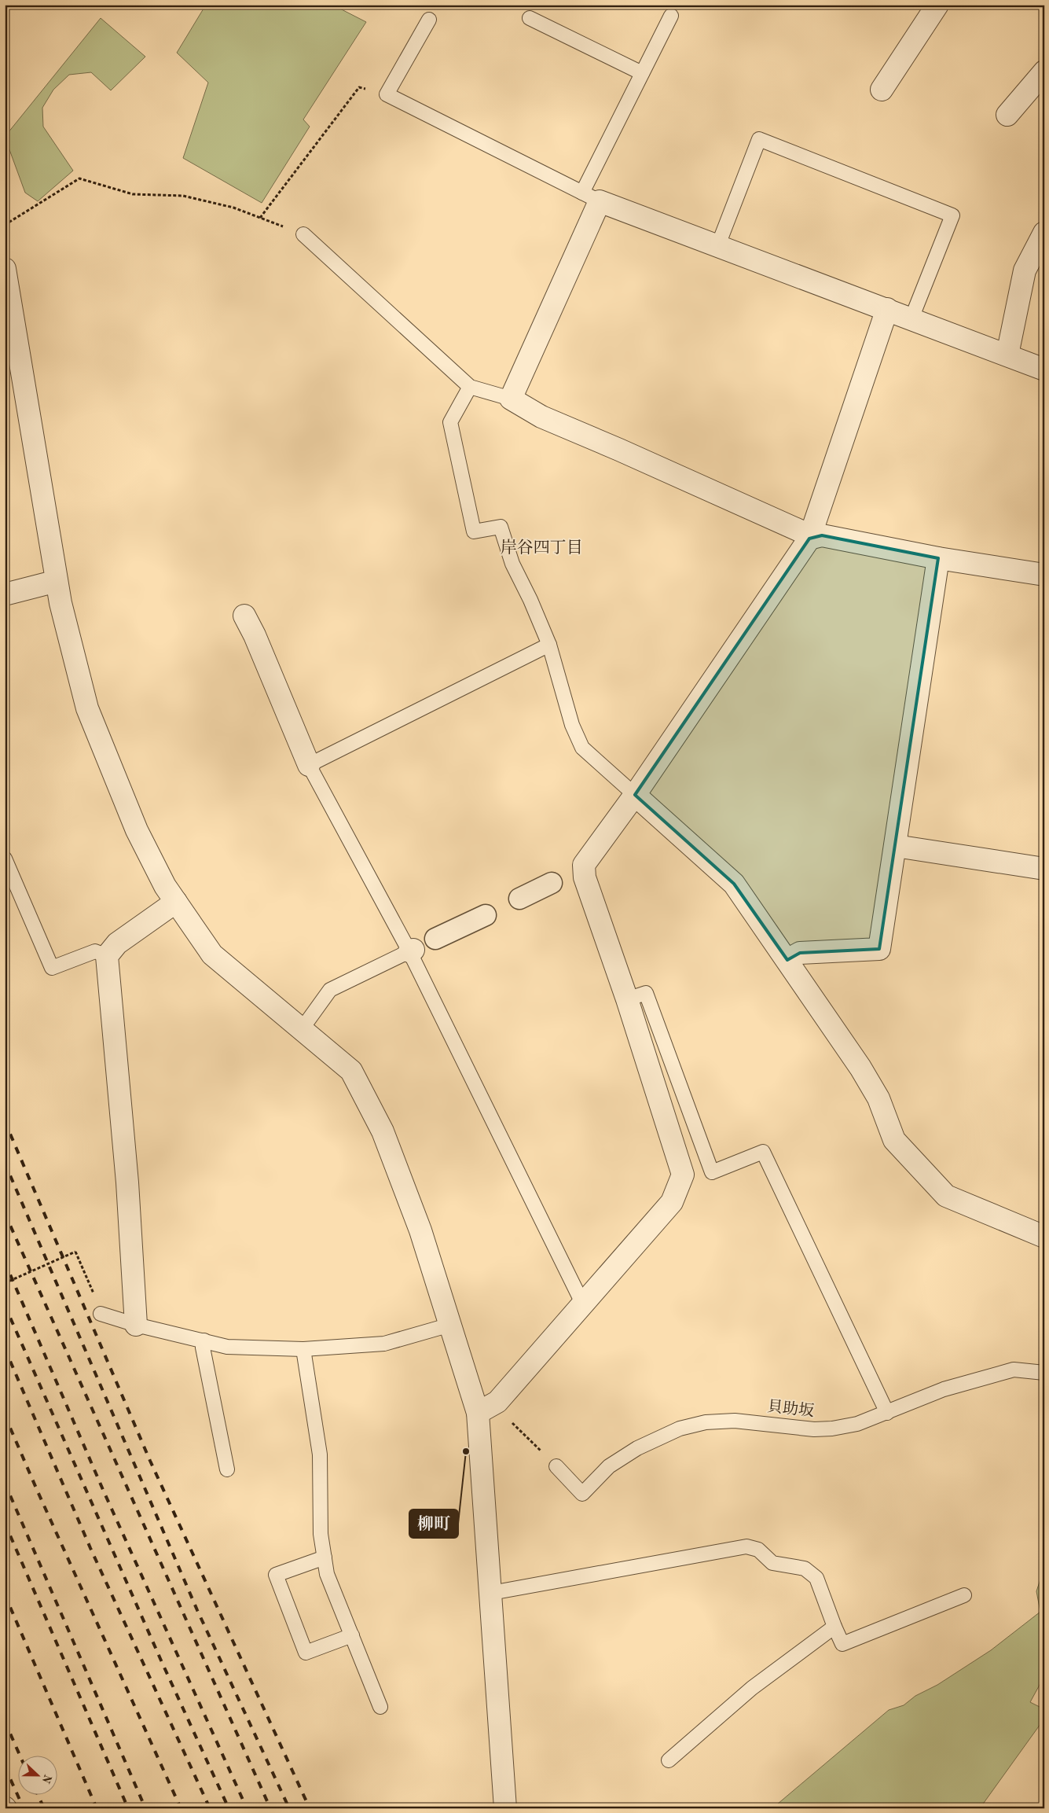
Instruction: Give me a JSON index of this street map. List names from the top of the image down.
{
  "streets": {
    "lane": ["貝助坂"]
  },
  "districts": ["岸谷四丁目"],
  "places": ["柳町"],
  "north": "right"
}
